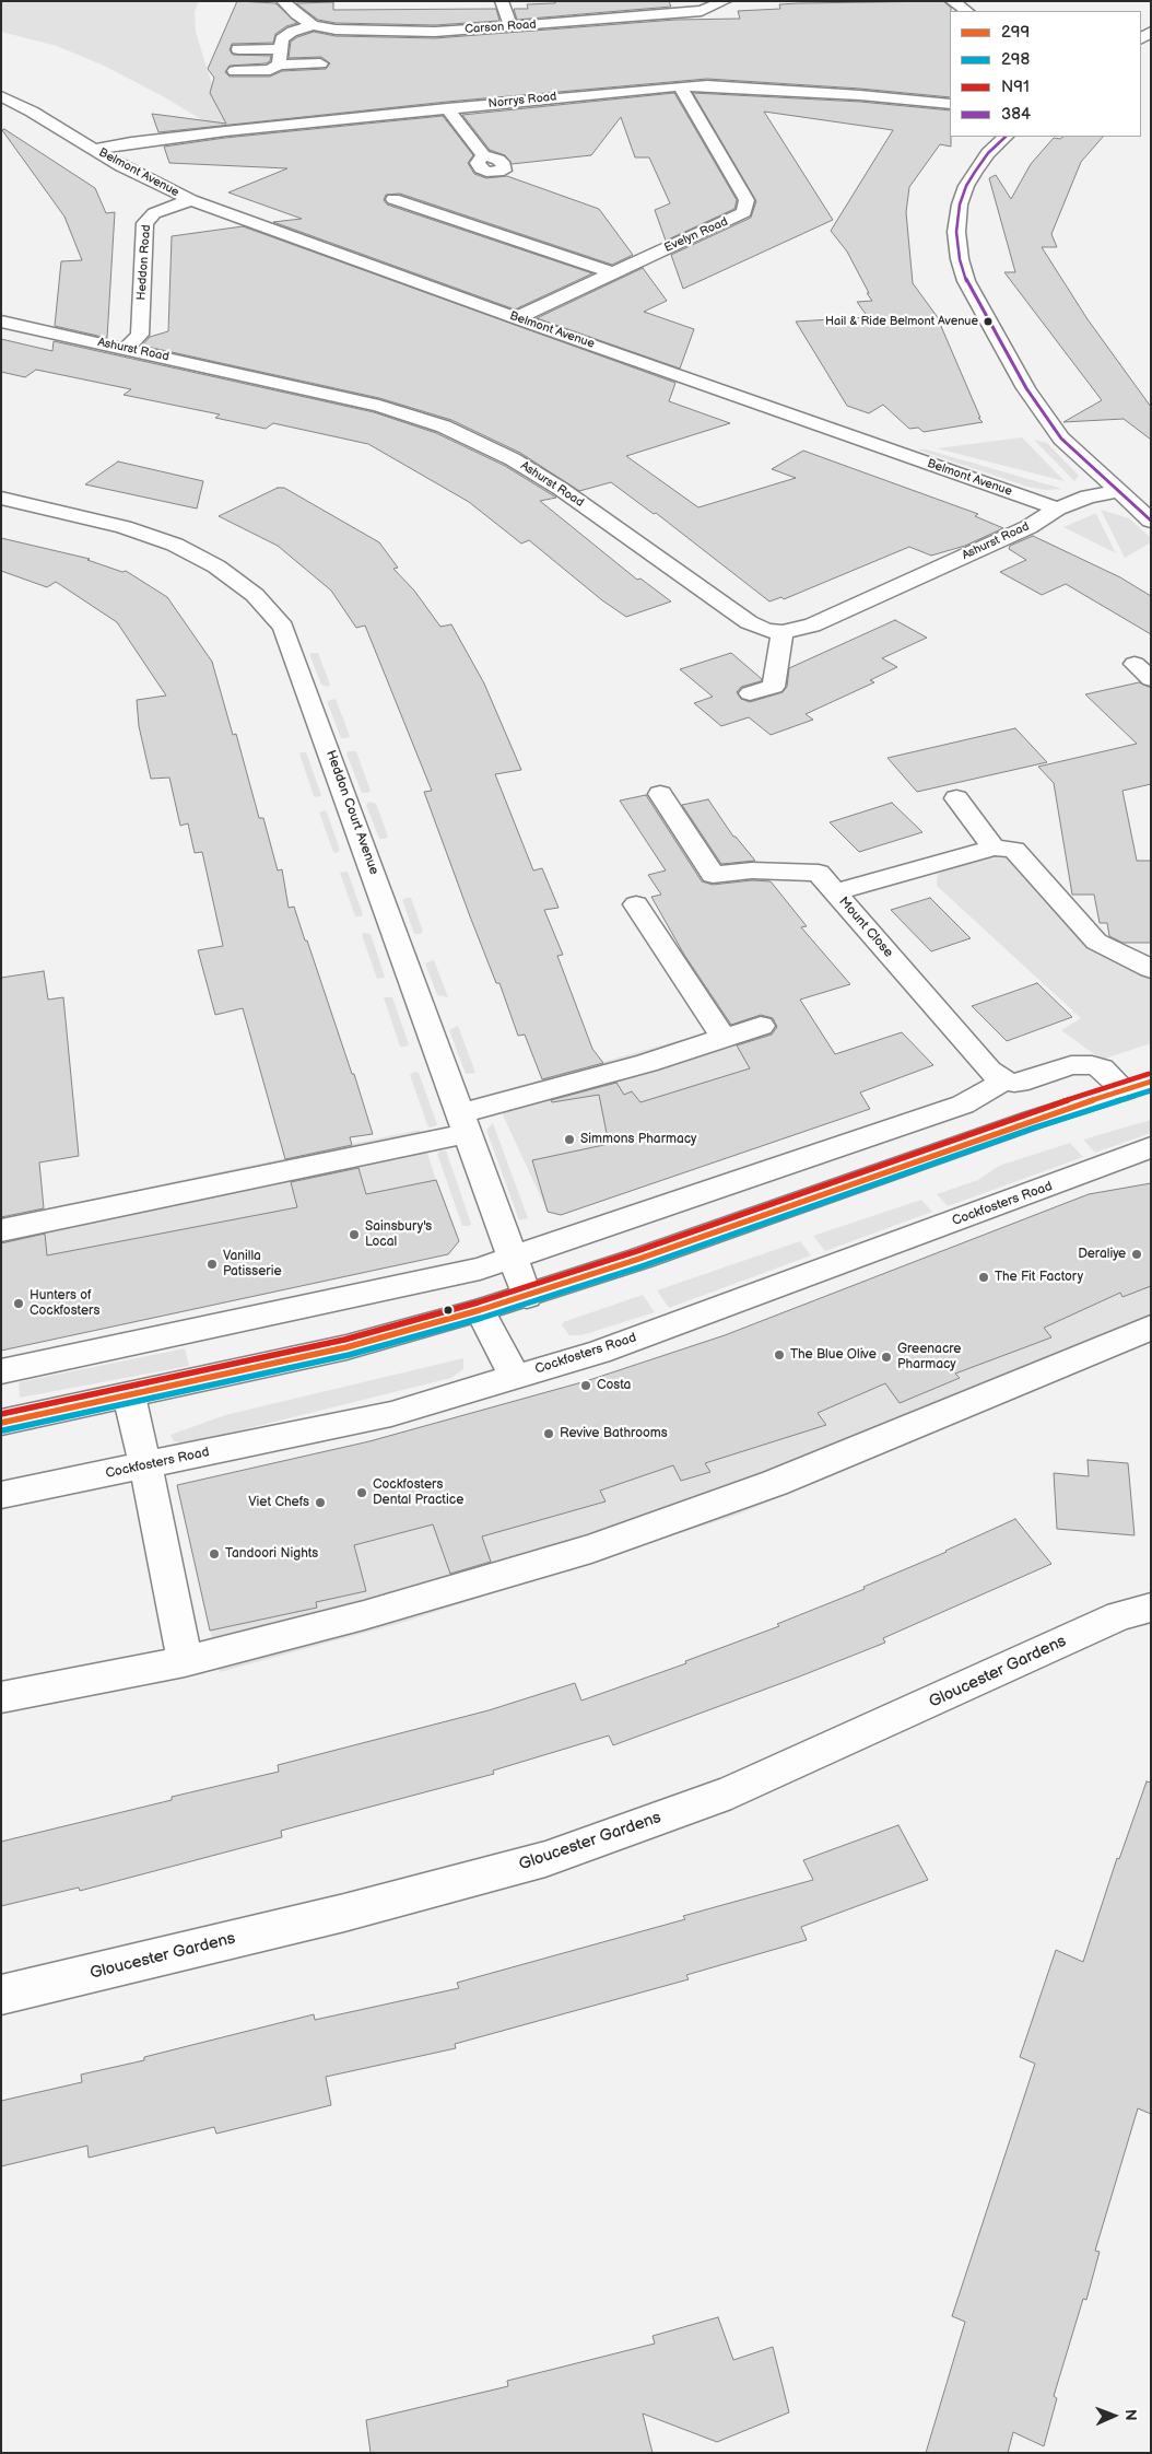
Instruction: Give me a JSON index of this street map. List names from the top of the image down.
{
  "streets": {
    "street": [
      "Carson Road",
      "Norrys Road",
      "Belmont Avenue",
      "Evelyn Road",
      "Heddon Road",
      "Ashurst Road",
      "Heddon Court Avenue",
      "Mount Close",
      "Cockfosters Road",
      "Gloucester Gardens"
    ]
  },
  "crossings": [
    ["Norrys Road", "Belmont Avenue"],
    ["Norrys Road", "Evelyn Road"],
    ["Belmont Avenue", "Evelyn Road"],
    ["Belmont Avenue", "Heddon Road"],
    ["Belmont Avenue", "Ashurst Road"],
    ["Heddon Road", "Ashurst Road"]
  ],
  "places": [
    "Hail & Ride Belmont Avenue",
    "Simmons Pharmacy",
    "Sainsbury's Local",
    "Deraliye",
    "Vanilla Patisserie",
    "The Fit Factory",
    "Hunters of Cockfosters",
    "The Blue Olive",
    "Greenacre Pharmacy",
    "Costa",
    "Revive Bathrooms",
    "Cockfosters Dental Practice",
    "Viet Chefs",
    "Tandoori Nights"
  ],
  "lines": [
    "transit line 384",
    "transit line N91",
    "transit line 299",
    "transit line 298"
  ],
  "legend": [
    "299",
    "298",
    "N91",
    "384"
  ],
  "north": "right"
}
